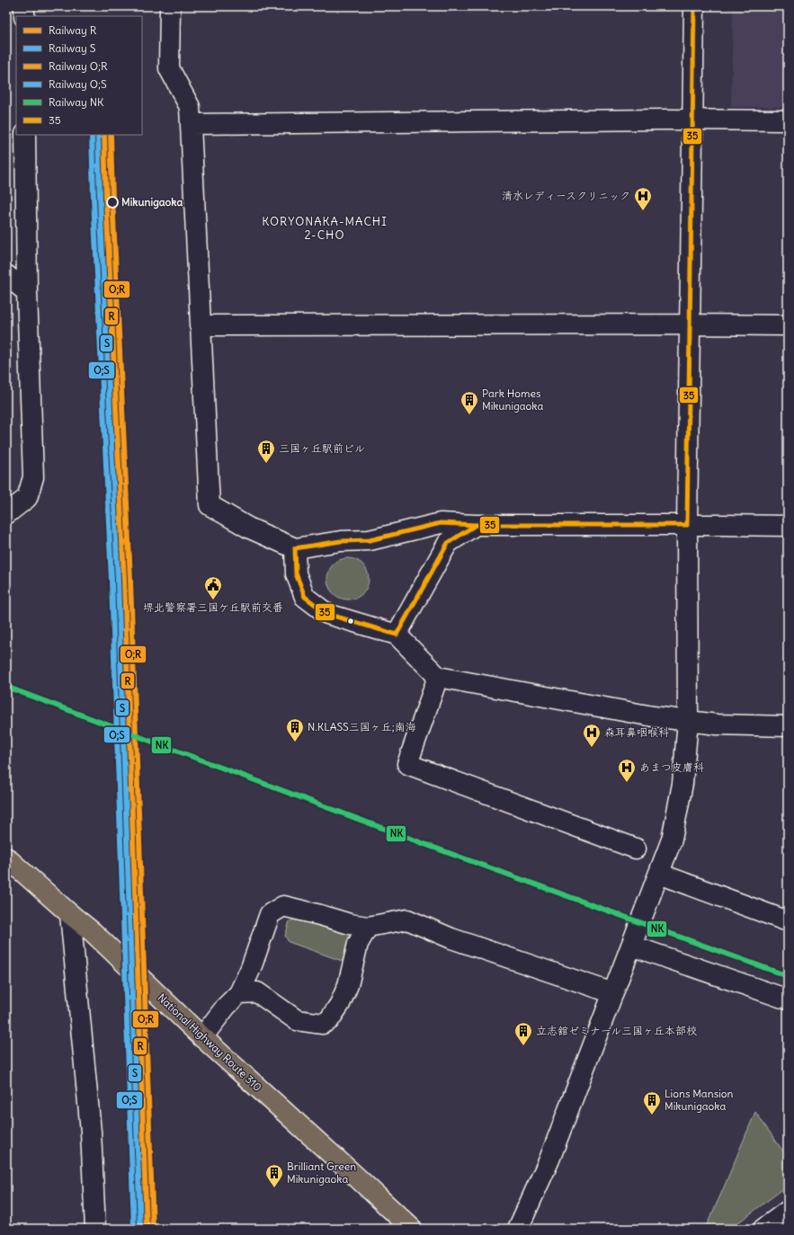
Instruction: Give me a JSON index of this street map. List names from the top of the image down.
{
  "streets": {
    "highway": ["National Highway Route 310"]
  },
  "districts": ["KORYONAKA-MACHI 2-CHO"],
  "places": {
    "other": ["Mikunigaoka"],
    "hospital": ["清水レディースクリニック", "森耳鼻咽喉科", "あまつ皮膚科"],
    "building": [
      "Park Homes Mikunigaoka",
      "三国ヶ丘駅前ビル",
      "N.KLASS三国ヶ丘;南海",
      "立志舘ゼミナール三国ヶ丘本部校",
      "Lions Mansion Mikunigaoka",
      "Brilliant Green Mikunigaoka"
    ],
    "public building": ["堺北警察署三国ケ丘駅前交番"]
  },
  "lines": [
    "transit line 35",
    "rail line R",
    "rail line S",
    "rail line O;R",
    "rail line O;S",
    "rail line NK"
  ],
  "legend": [
    "Railway R",
    "Railway S",
    "Railway O;R",
    "Railway O;S",
    "Railway NK",
    "35"
  ]
}
